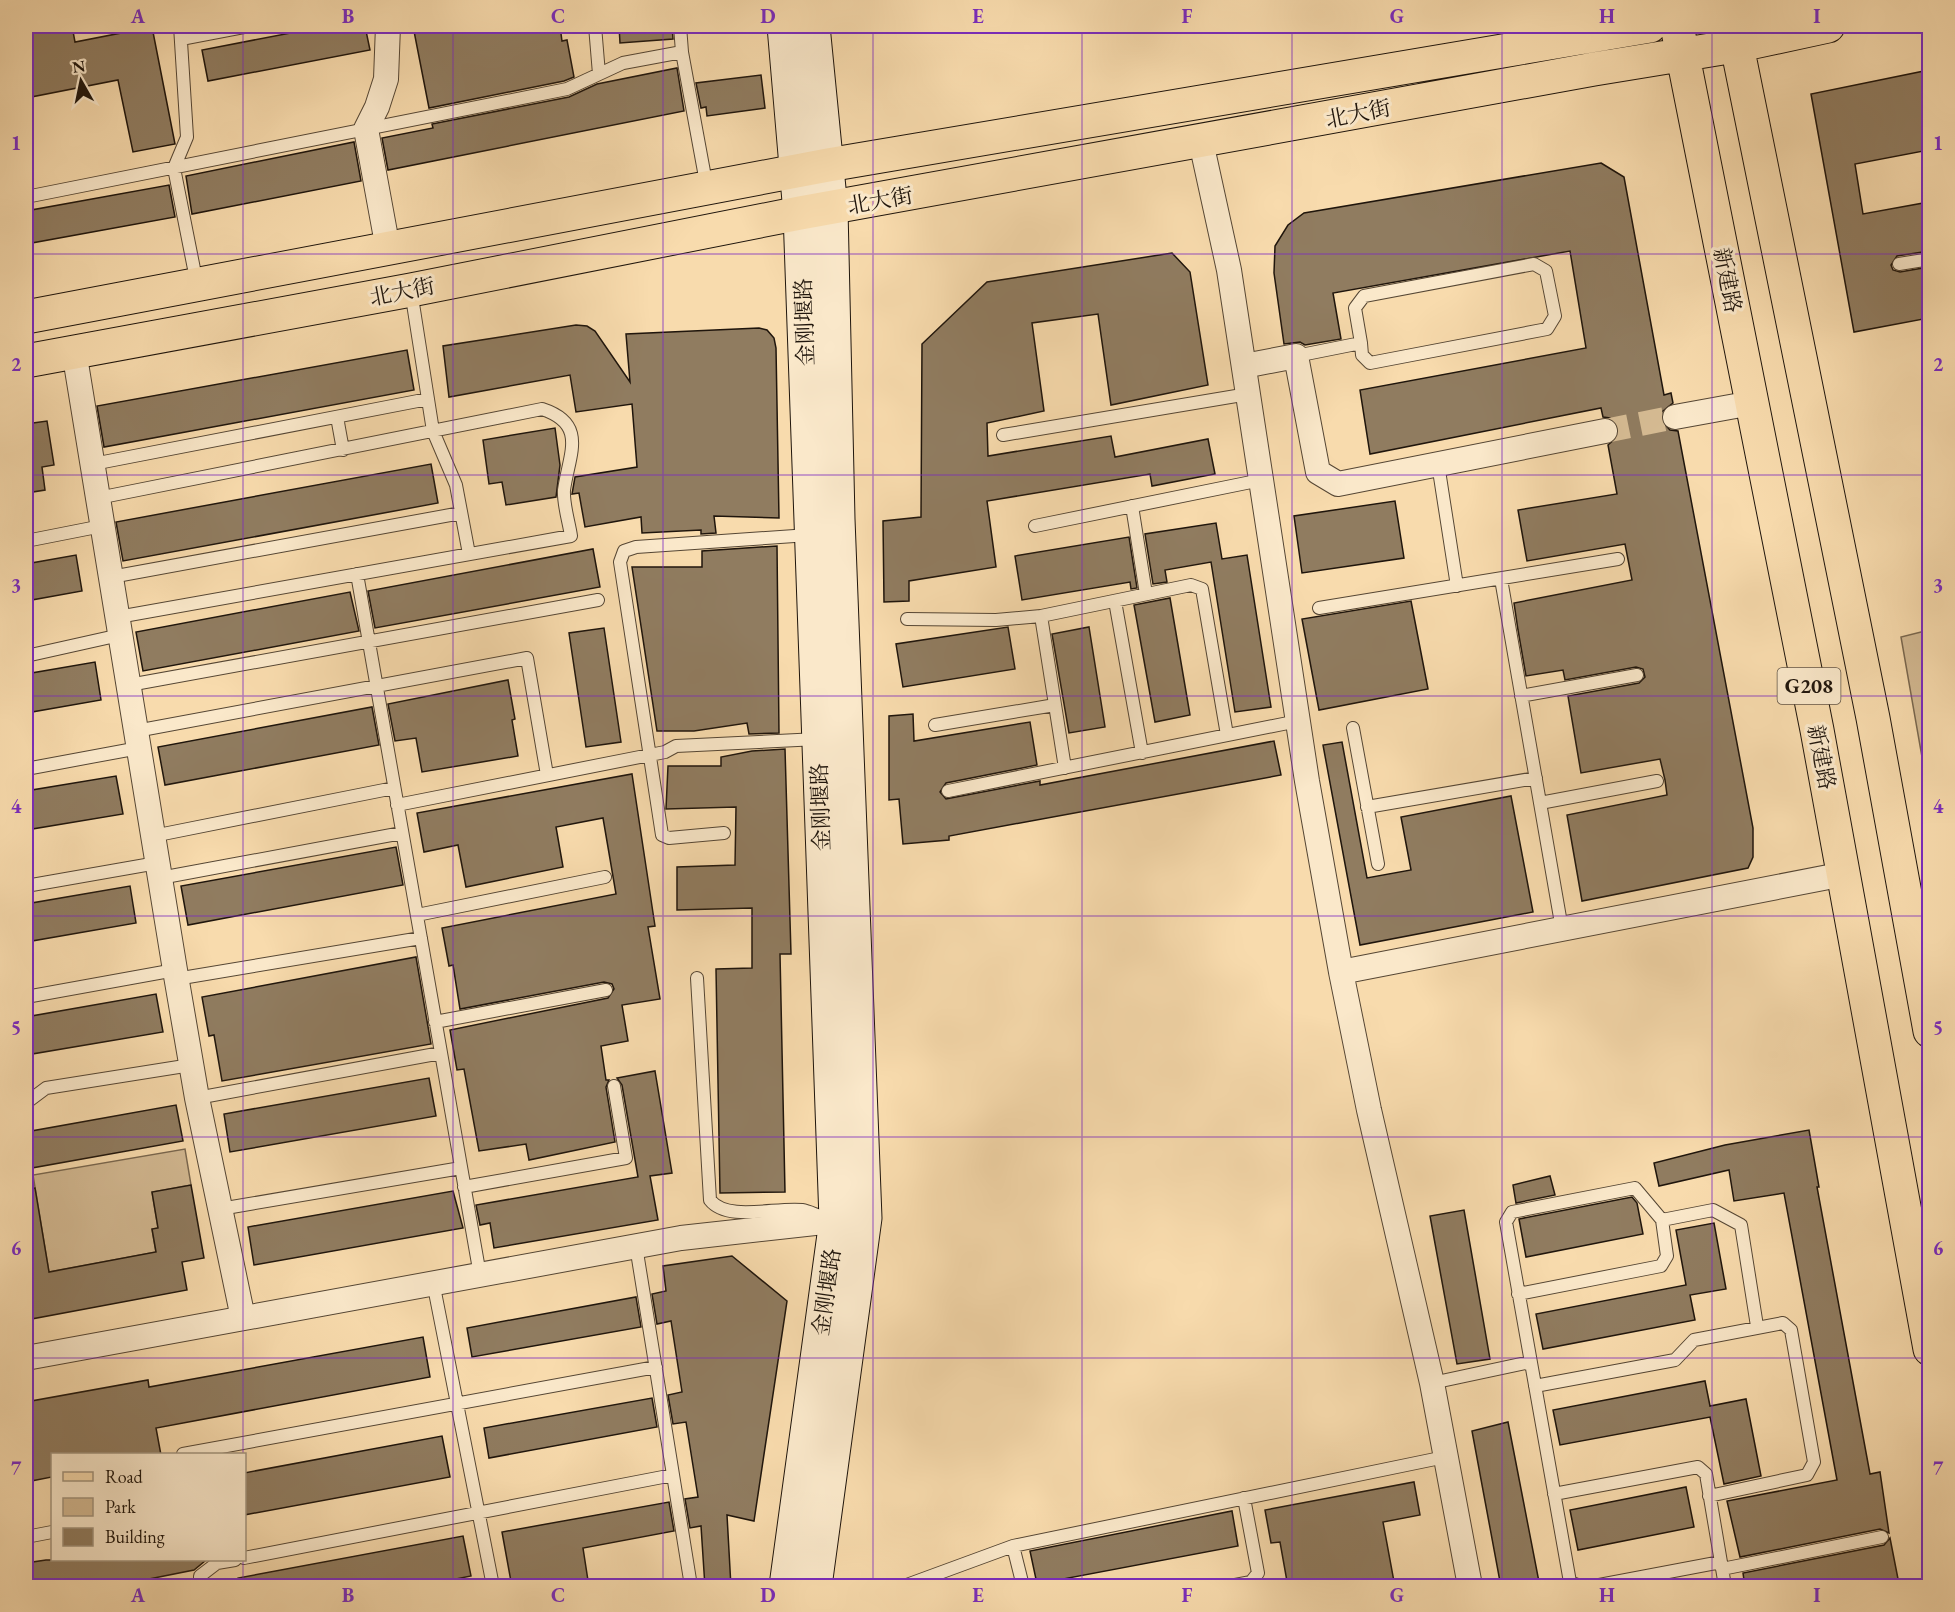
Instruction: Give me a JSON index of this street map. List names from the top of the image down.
{
  "streets": {
    "main road": [
      "北大街",
      "新建路",
      "金刚堰路",
      "G208"
    ]
  },
  "crossings": [
    ["北大街", "新建路"],
    ["北大街", "金刚堰路"],
    ["北大街", "G208"]
  ],
  "legend": ["Road", "Park", "Building"],
  "north": "top",
  "grid": {
    "columns": [
      "A",
      "B",
      "C",
      "D",
      "E",
      "F",
      "G",
      "H",
      "I"
    ],
    "rows": [
      "1",
      "2",
      "3",
      "4",
      "5",
      "6",
      "7"
    ]
  }
}
